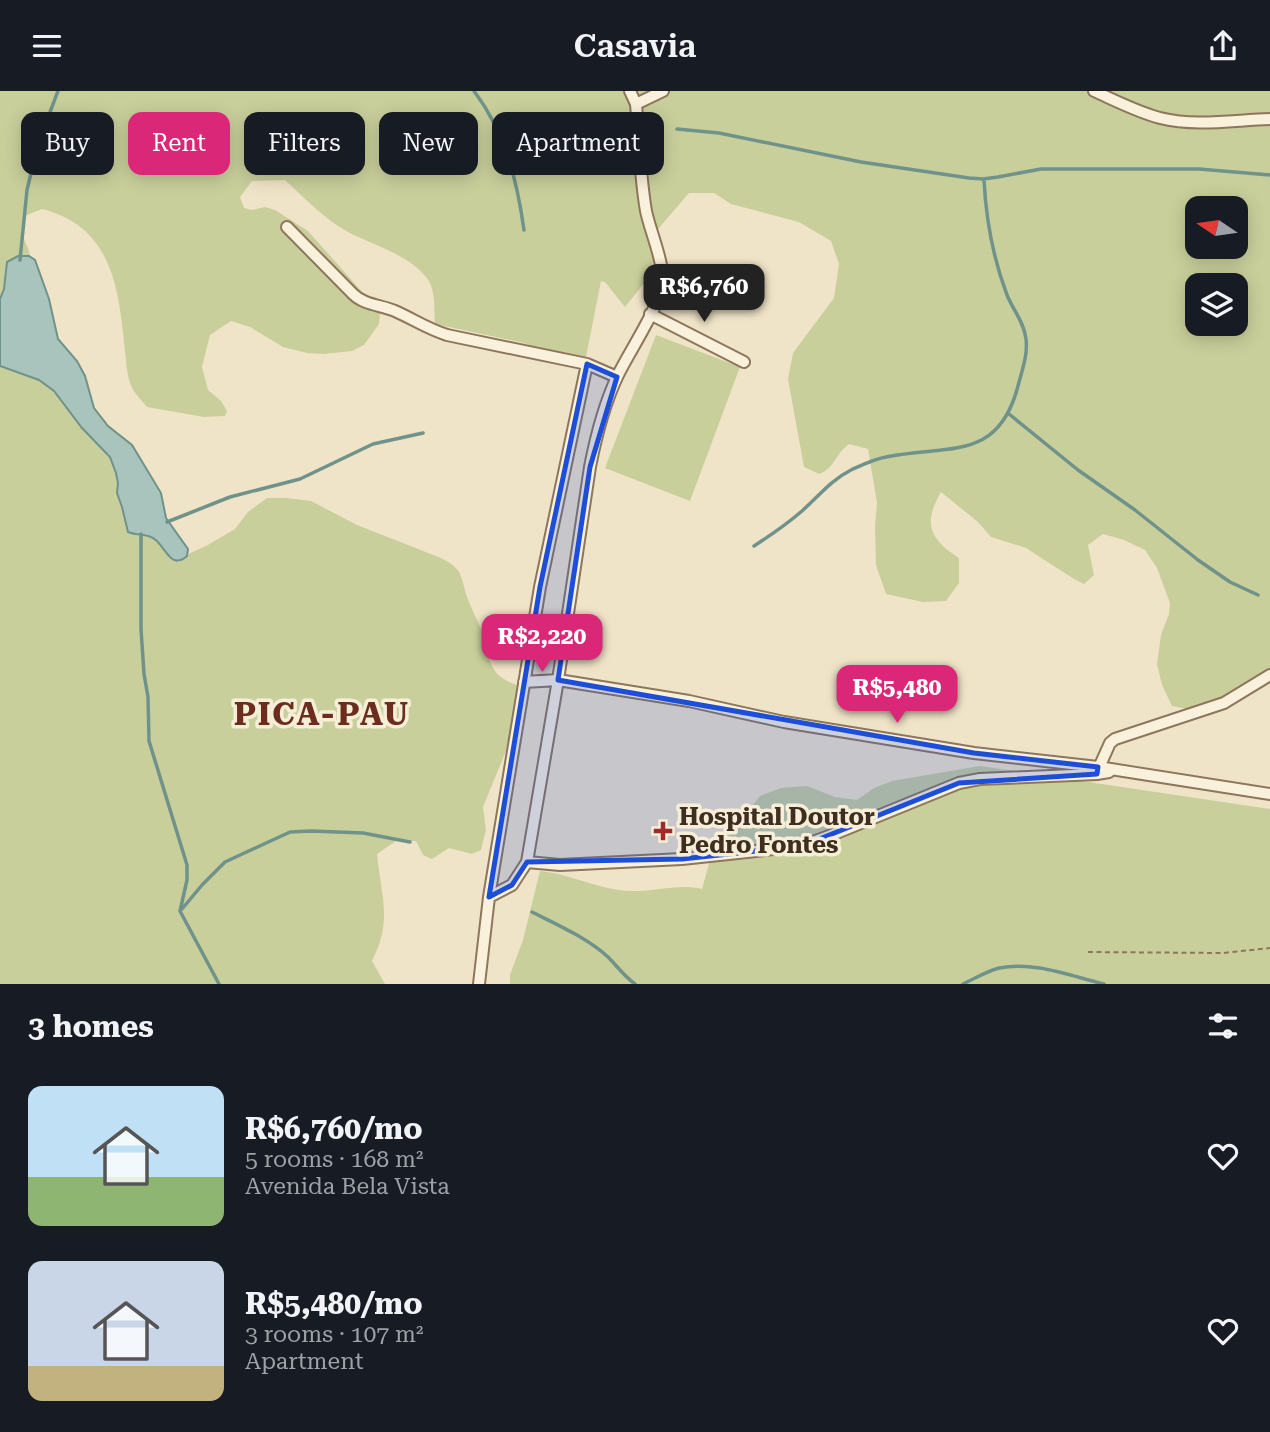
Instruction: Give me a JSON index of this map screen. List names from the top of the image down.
{
  "districts": ["PICA-PAU"],
  "places": {
    "health": ["Hospital Doutor Pedro Fontes"]
  },
  "north": "left",
  "page": {
    "header": "Casavia",
    "chip": [
      "Buy",
      "Rent",
      "Filters",
      "New",
      "Apartment"
    ],
    "price": ["R$6,760", "R$2,220", "R$5,480"],
    "heading": "3 homes",
    "list": [
      {
        "name": "R$6,760/mo",
        "note": "5 rooms · 168 m² · Avenida Bela Vista"
      },
      {
        "name": "R$5,480/mo",
        "note": "3 rooms · 107 m² · Apartment"
      }
    ]
  }
}
